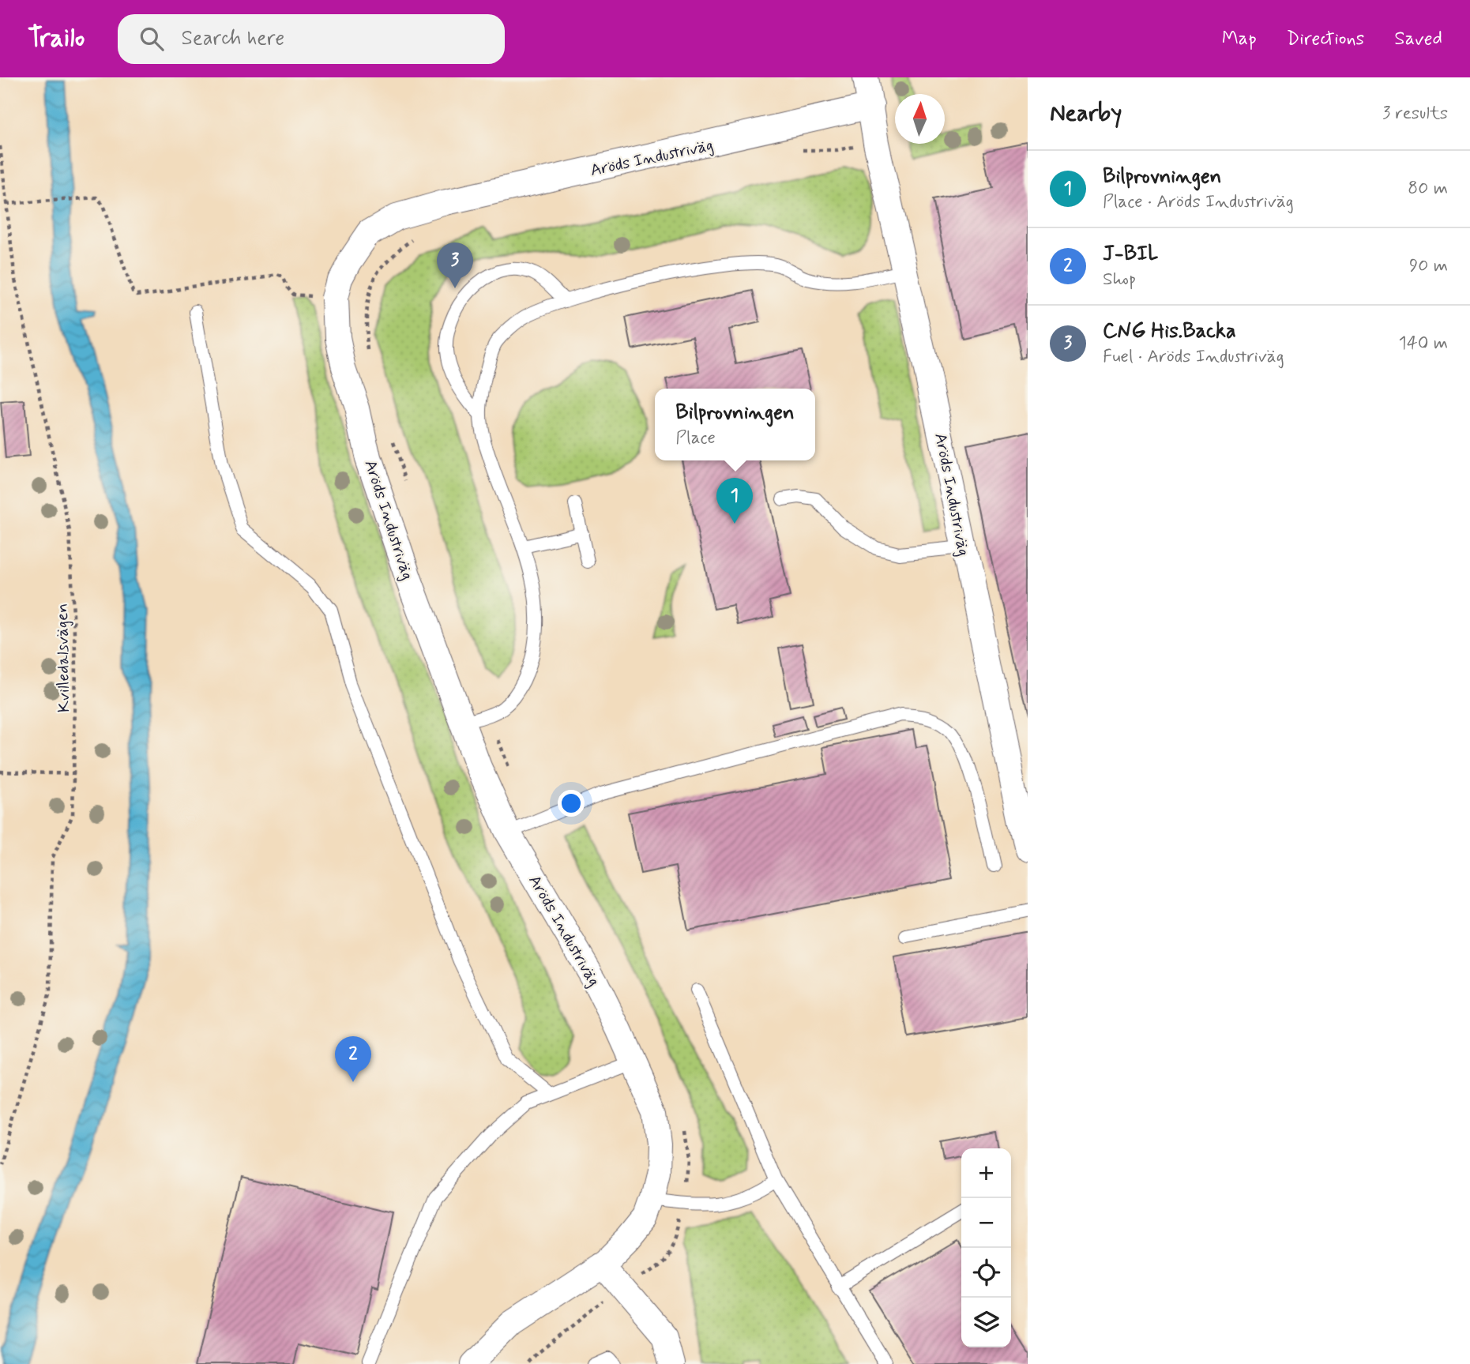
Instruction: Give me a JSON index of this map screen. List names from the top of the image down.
{
  "streets": {
    "street": ["Aröds Industriväg"],
    "path": ["Kvilledalsvägen"]
  },
  "north": "top",
  "page": {
    "header": "Trailo",
    "search": "Search here",
    "nav": ["Map", "Directions", "Saved"],
    "heading": ["Nearby", "3 results"],
    "list": [
      {
        "mark": "1",
        "name": "Bilprovningen",
        "note": "Place · Aröds Industriväg",
        "value": "80 m"
      },
      {
        "mark": "2",
        "name": "J-BIL",
        "note": "Shop",
        "value": "90 m"
      },
      {
        "mark": "3",
        "name": "CNG His.Backa",
        "note": "Fuel · Aröds Industriväg",
        "value": "140 m"
      }
    ],
    "pins": ["3", "1", "2"],
    "popup": ["Bilprovningen", "Place"],
    "map_buttons": ["+", "−"]
  }
}
